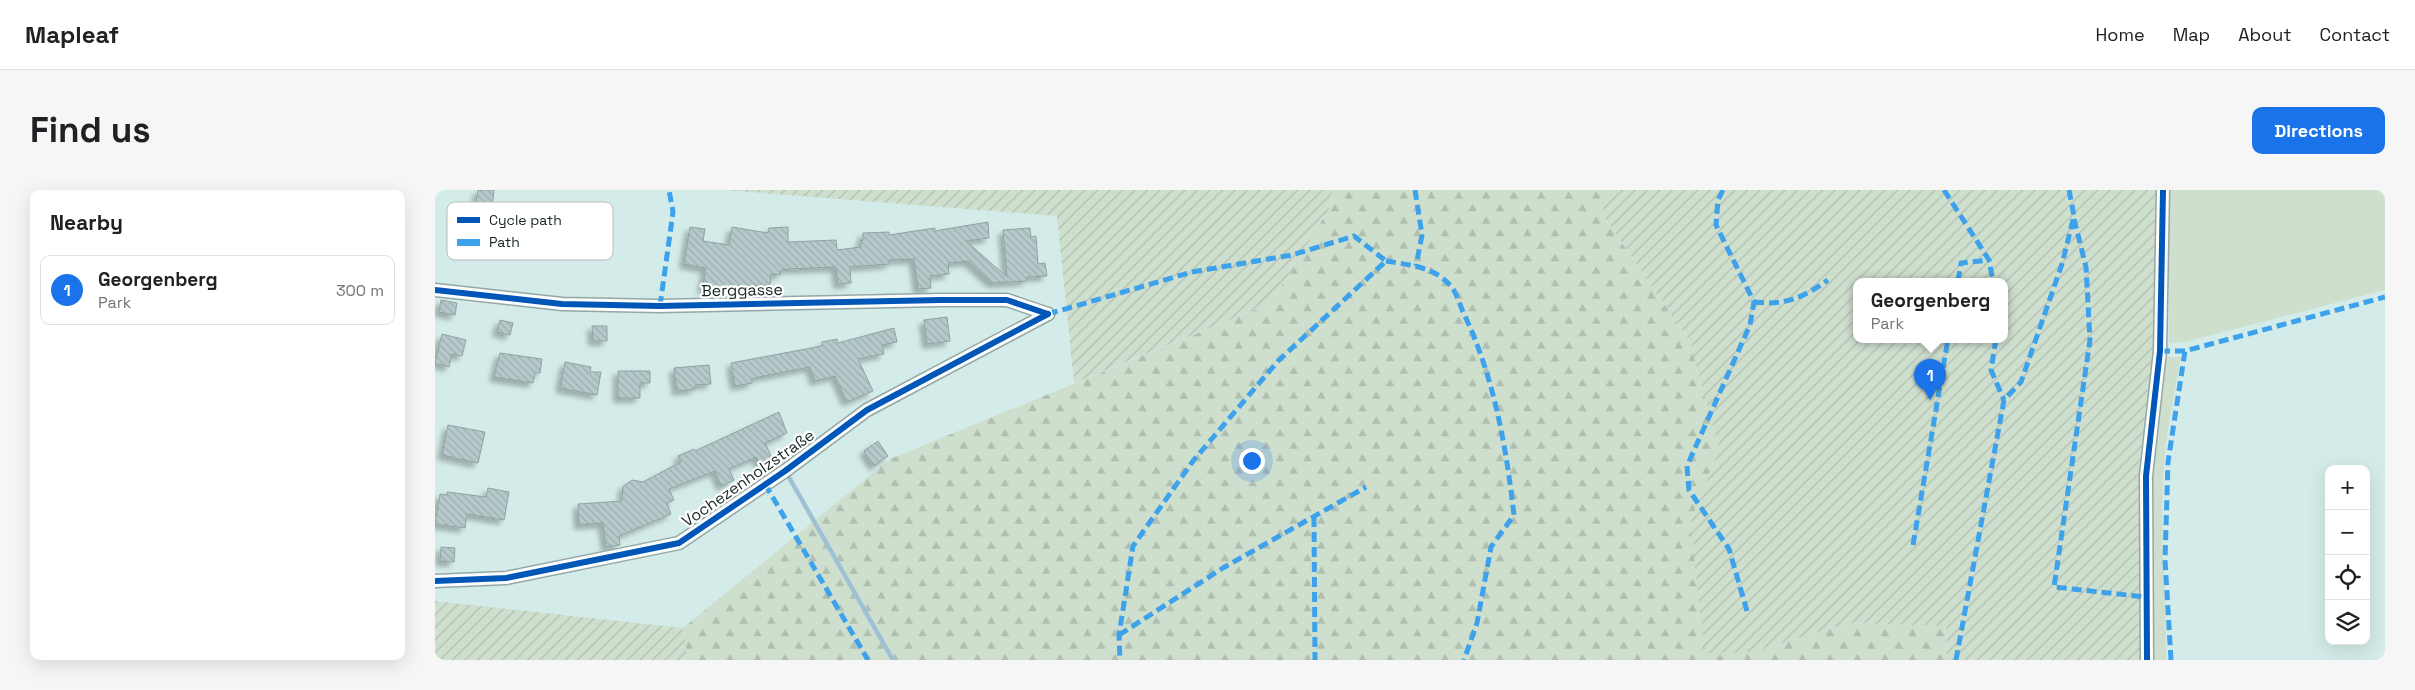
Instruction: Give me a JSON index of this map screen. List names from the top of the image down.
{
  "streets": {
    "street": ["Berggasse", "Vochezenholzstraße"]
  },
  "crossings": [
    ["Berggasse", "Vochezenholzstraße"]
  ],
  "legend": ["Cycle path", "Path"],
  "page": {
    "header": "Mapleaf",
    "nav": [
      "Home",
      "Map",
      "About",
      "Contact"
    ],
    "buttons": "Directions",
    "title": "Find us",
    "heading": "Nearby",
    "list": [
      {
        "mark": "1",
        "name": "Georgenberg",
        "note": "Park",
        "value": "300 m"
      }
    ],
    "popup": ["Georgenberg", "Park"],
    "pins": "1",
    "map_buttons": ["+", "−"]
  }
}
